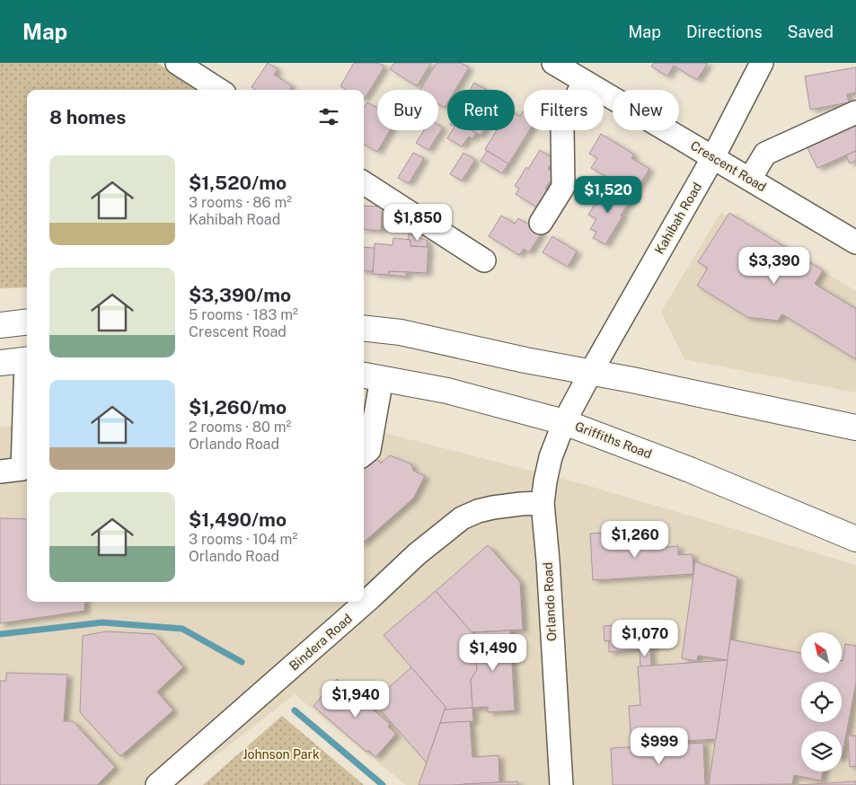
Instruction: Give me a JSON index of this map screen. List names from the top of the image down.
{
  "streets": {
    "highway": ["Griffiths Road"],
    "street": [
      "Crescent Road",
      "Kahibah Road",
      "Orlando Road",
      "Bindera Road"
    ]
  },
  "crossings": [
    ["Crescent Road", "Kahibah Road"],
    ["Kahibah Road", "Griffiths Road"],
    ["Kahibah Road", "Orlando Road"],
    ["Griffiths Road", "Orlando Road"],
    ["Orlando Road", "Bindera Road"]
  ],
  "parks": ["Johnson Park"],
  "north": "top left",
  "page": {
    "header": "Map",
    "nav": ["Map", "Directions", "Saved"],
    "chip": [
      "Buy",
      "Rent",
      "Filters",
      "New"
    ],
    "heading": "8 homes",
    "list": [
      {
        "name": "$1,520/mo",
        "note": "3 rooms · 86 m² · Kahibah Road"
      },
      {
        "name": "$3,390/mo",
        "note": "5 rooms · 183 m² · Crescent Road"
      },
      {
        "name": "$1,260/mo",
        "note": "2 rooms · 80 m² · Orlando Road"
      },
      {
        "name": "$1,490/mo",
        "note": "3 rooms · 104 m² · Orlando Road"
      }
    ],
    "price": [
      "$1,520",
      "$1,850",
      "$3,390",
      "$1,260",
      "$1,070",
      "$1,490",
      "$1,940",
      "$999"
    ]
  }
}
